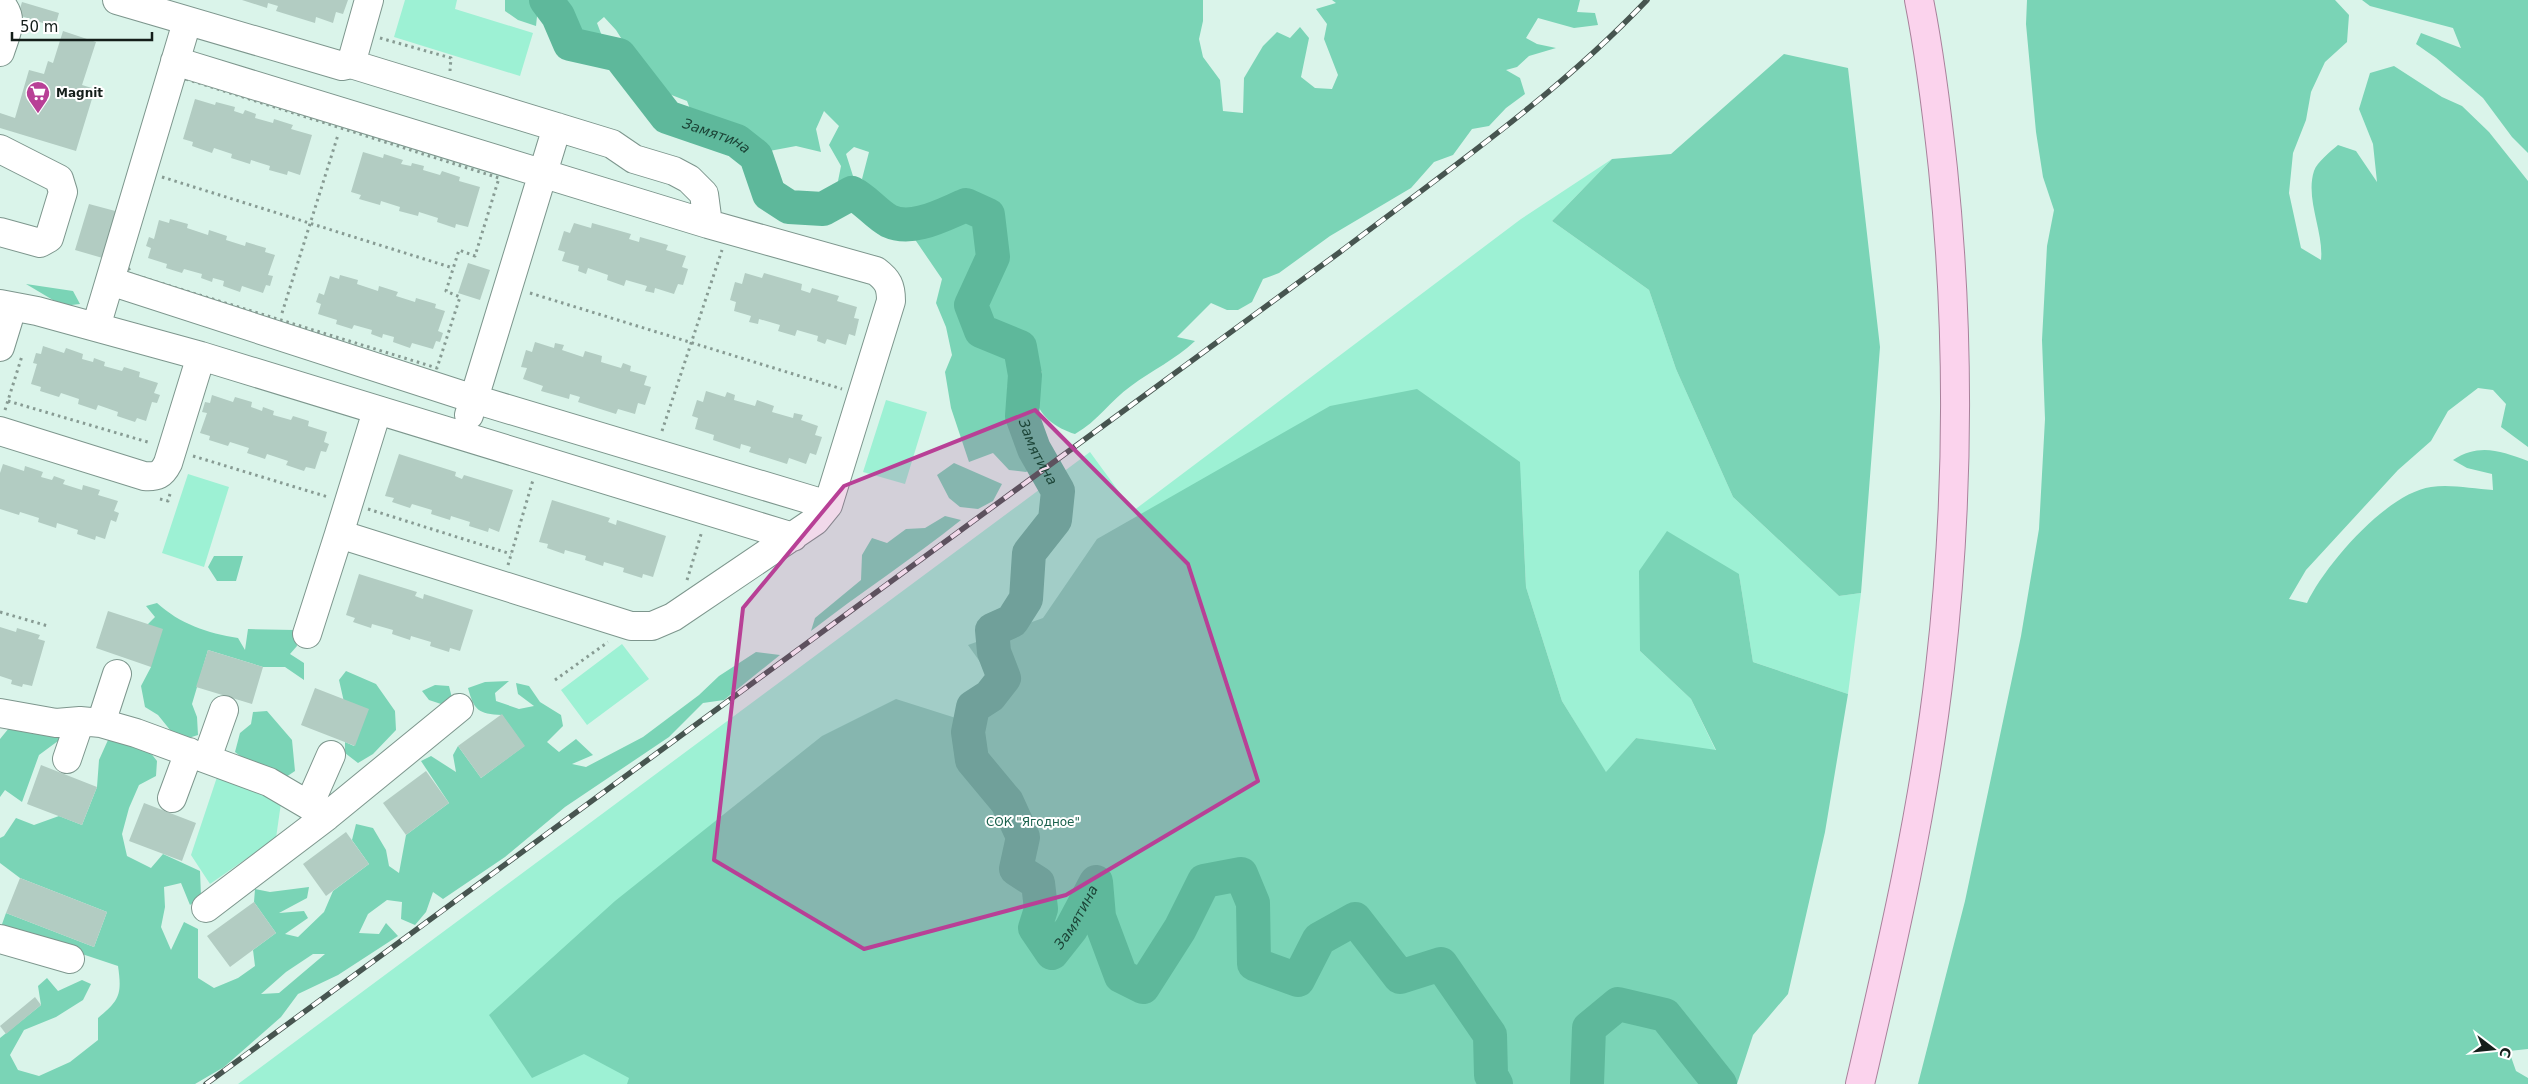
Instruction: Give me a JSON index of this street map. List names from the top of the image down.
{
  "water": ["Замятина"],
  "parks": ["СОК \"Ягодное\""],
  "places": {
    "supermarket": ["Magnit"]
  },
  "scale_bar": "50 m",
  "north": "right"
}
